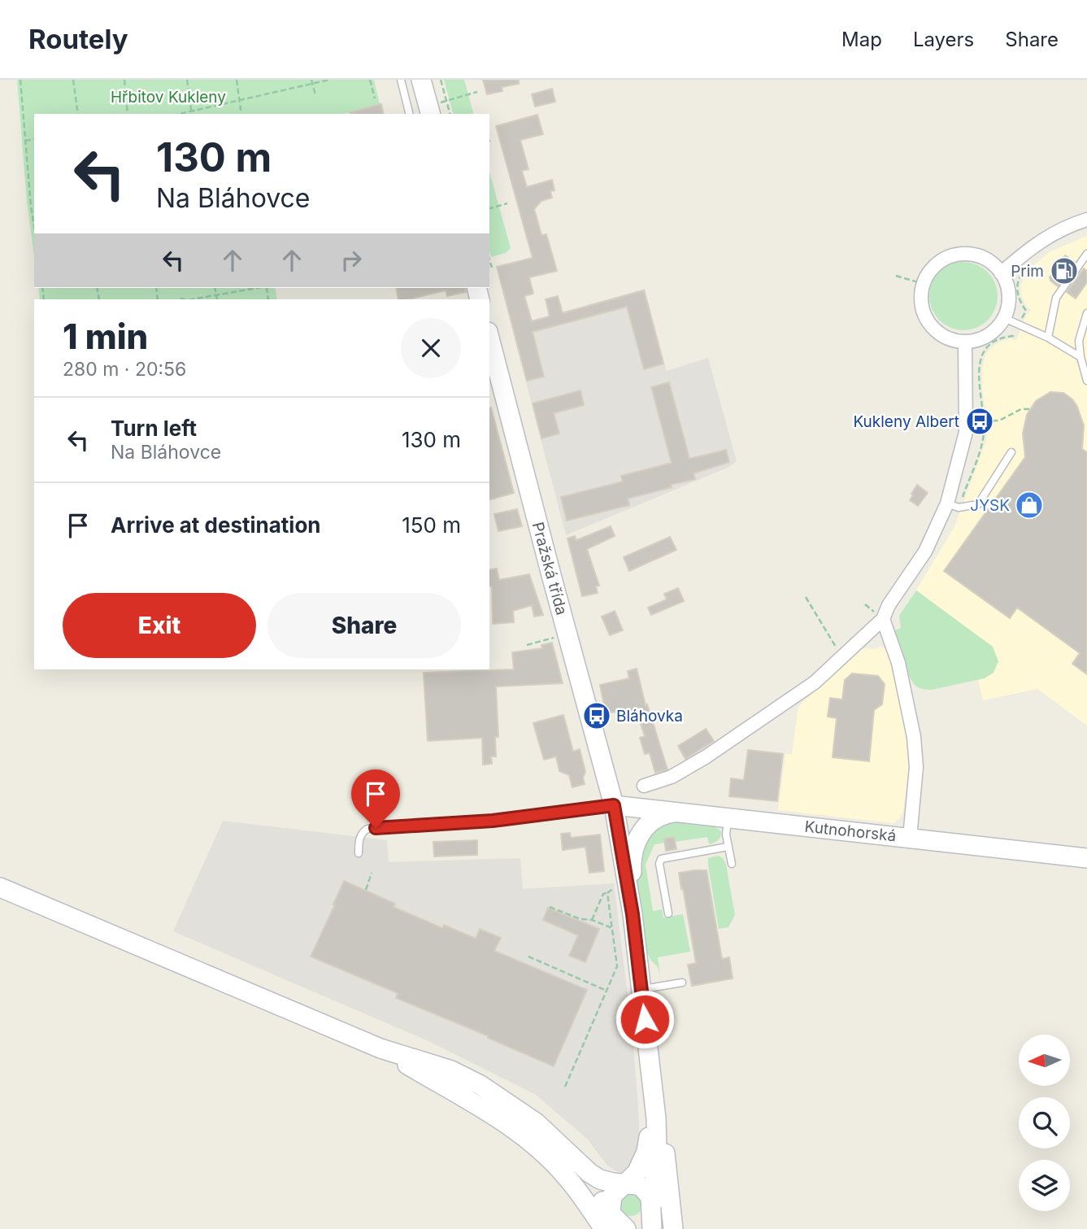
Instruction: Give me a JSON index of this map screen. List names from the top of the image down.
{
  "streets": {
    "main road": ["Pražská třída", "Kutnohorská"]
  },
  "crossings": [
    ["Pražská třída", "Kutnohorská"]
  ],
  "parks": ["Hřbitov Kukleny"],
  "places": {
    "fuel station": ["Prim"],
    "bus stop": ["Kukleny Albert", "Bláhovka"],
    "shop": ["JYSK"]
  },
  "north": "left",
  "page": {
    "header": "Routely",
    "nav": ["Map", "Layers", "Share"],
    "turn": ["130 m", "Na Bláhovce"],
    "heading": ["1 min", "280 m · 20:56"],
    "list": [
      {
        "name": "Turn left",
        "note": "Na Bláhovce",
        "value": "130 m"
      },
      {
        "name": "Arrive at destination",
        "value": "150 m"
      }
    ],
    "buttons": ["Exit", "Share"]
  }
}
